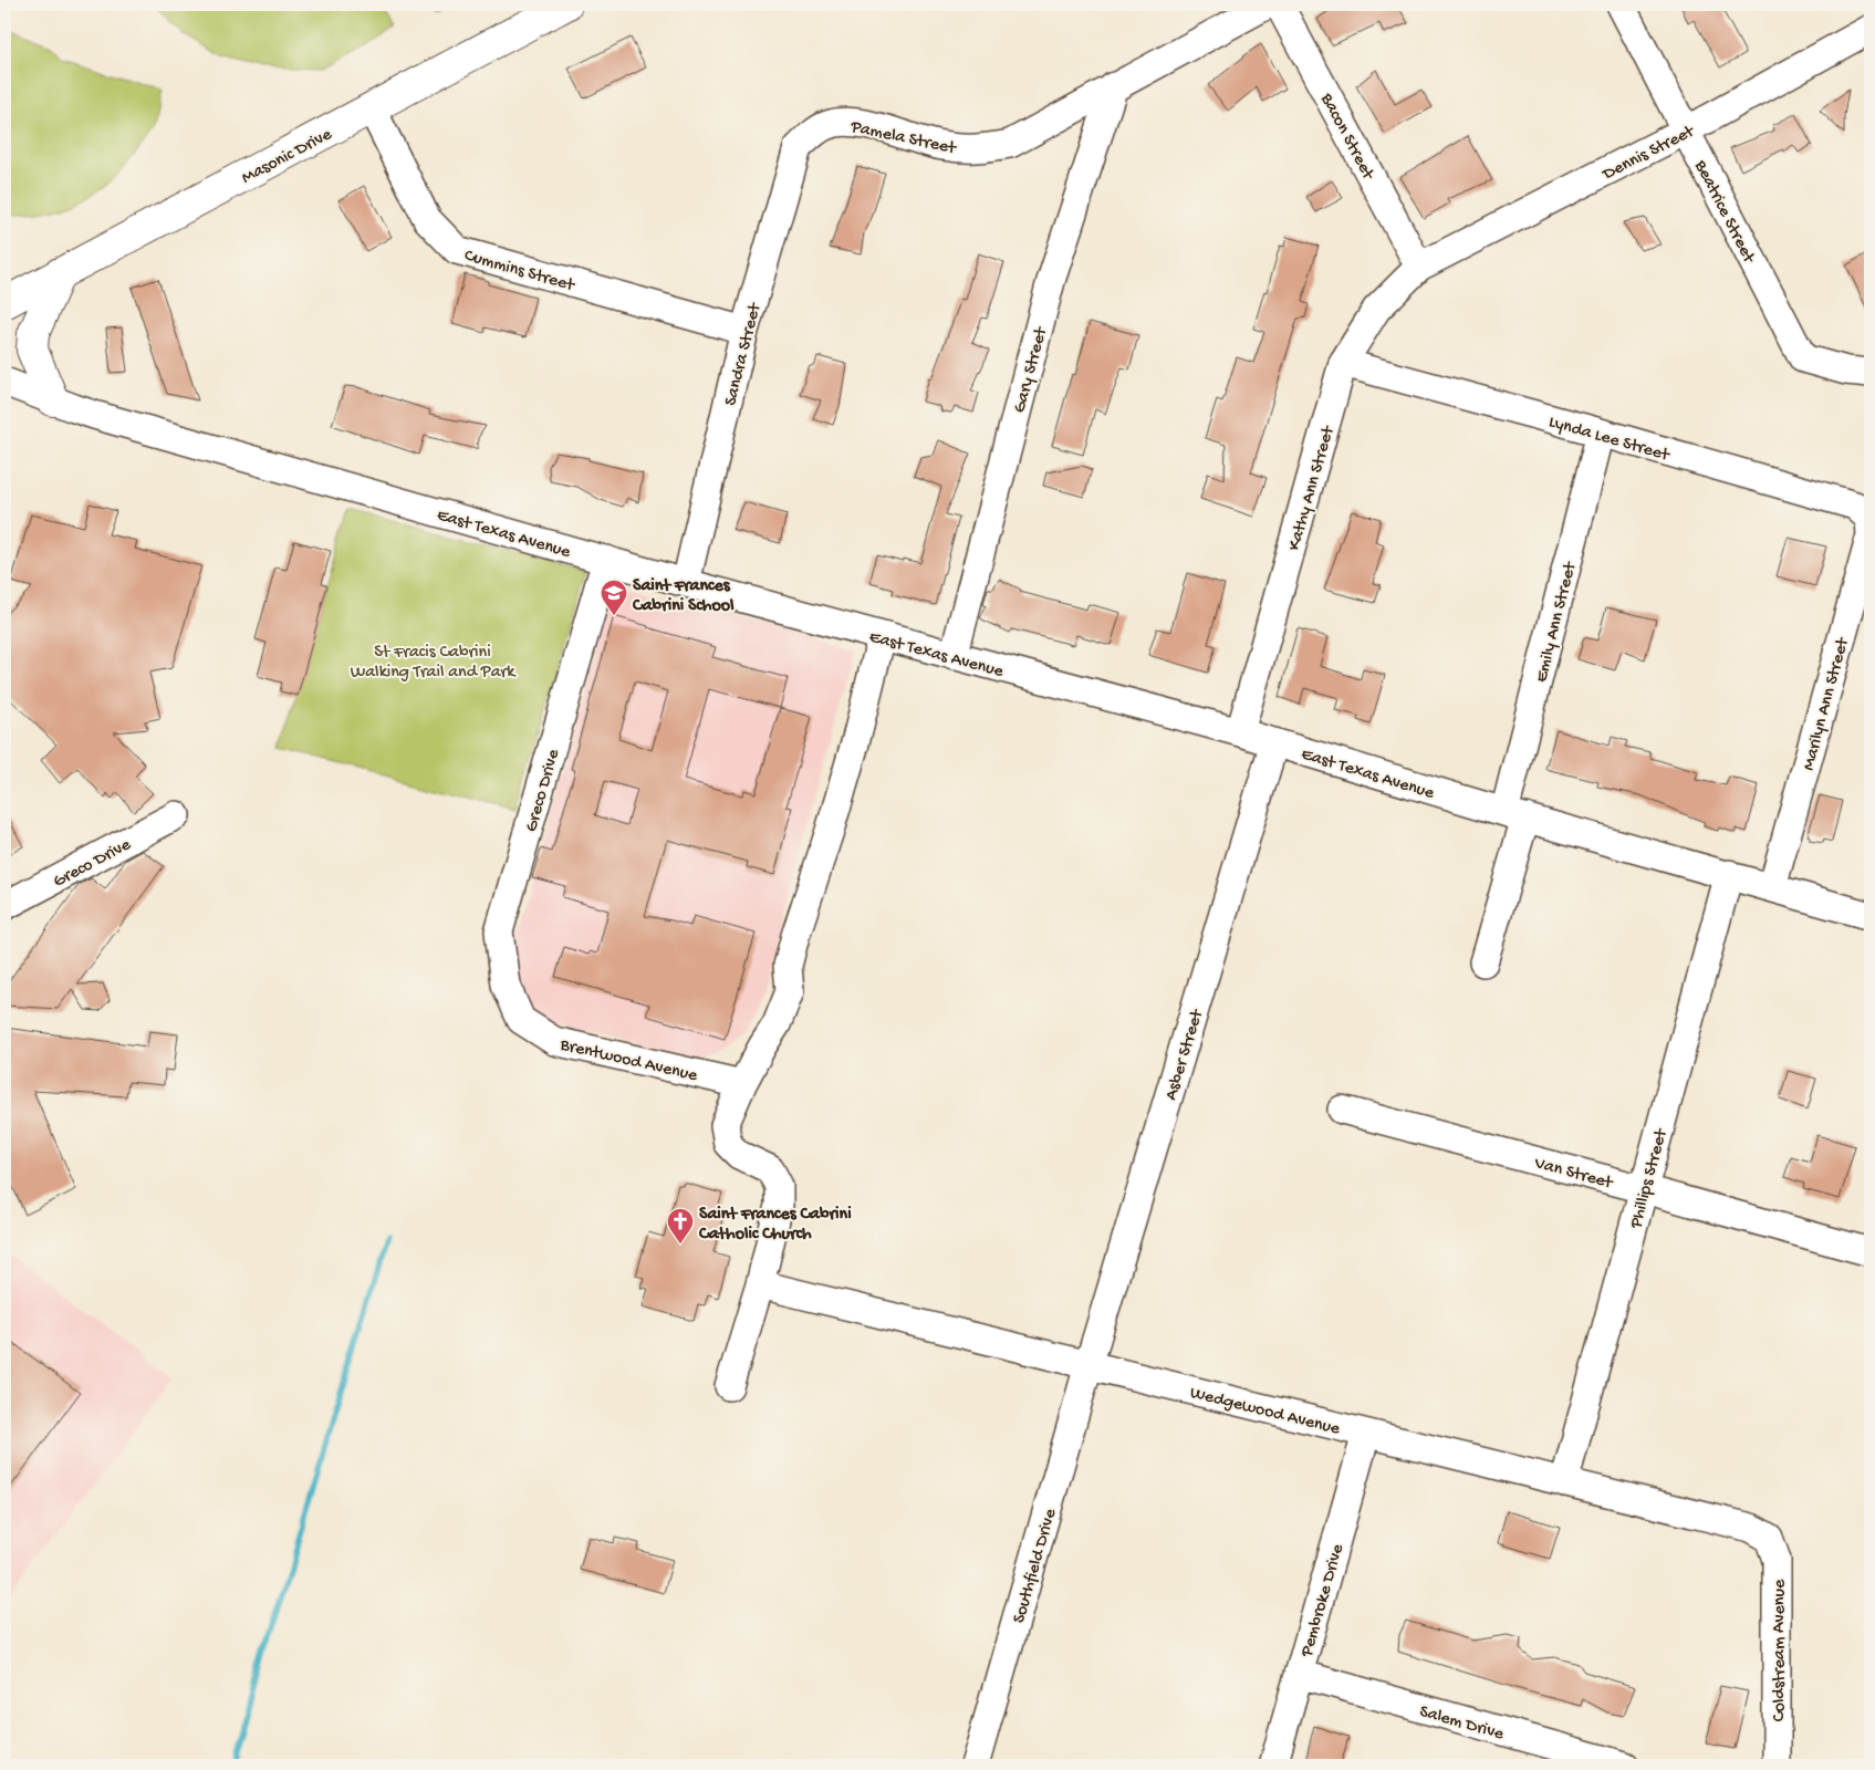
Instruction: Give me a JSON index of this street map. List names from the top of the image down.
{
  "streets": {
    "main road": ["Masonic Drive"],
    "street": [
      "Pamela Street",
      "Bacon Street",
      "Dennis Street",
      "Beatrice Street",
      "Cummins Street",
      "Sandra Street",
      "Gary Street",
      "Lynda Lee Street",
      "Kathy Ann Street",
      "East Texas Avenue",
      "Emily Ann Street",
      "Marilyn Ann Street",
      "Greco Drive",
      "Asber Street",
      "Brentwood Avenue",
      "Van Street",
      "Phillips Street",
      "Wedgewood Avenue",
      "Southfield Drive",
      "Pembroke Drive",
      "Coldstream Avenue",
      "Salem Drive"
    ]
  },
  "crossings": [
    ["Pamela Street", "Sandra Street"],
    ["Pamela Street", "Gary Street"],
    ["Bacon Street", "Dennis Street"],
    ["Bacon Street", "Kathy Ann Street"],
    ["Dennis Street", "Beatrice Street"],
    ["Dennis Street", "Kathy Ann Street"],
    ["Masonic Drive", "Cummins Street"],
    ["Cummins Street", "Sandra Street"],
    ["Sandra Street", "East Texas Avenue"],
    ["Gary Street", "East Texas Avenue"],
    ["Lynda Lee Street", "Kathy Ann Street"],
    ["Lynda Lee Street", "Emily Ann Street"],
    ["Lynda Lee Street", "Marilyn Ann Street"],
    ["Kathy Ann Street", "East Texas Avenue"],
    ["East Texas Avenue", "Emily Ann Street"],
    ["East Texas Avenue", "Marilyn Ann Street"],
    ["East Texas Avenue", "Greco Drive"],
    ["East Texas Avenue", "Asber Street"],
    ["East Texas Avenue", "Phillips Street"],
    ["Greco Drive", "Brentwood Avenue"],
    ["Asber Street", "Wedgewood Avenue"],
    ["Asber Street", "Southfield Drive"],
    ["Van Street", "Phillips Street"],
    ["Phillips Street", "Wedgewood Avenue"],
    ["Wedgewood Avenue", "Southfield Drive"],
    ["Wedgewood Avenue", "Pembroke Drive"],
    ["Wedgewood Avenue", "Coldstream Avenue"],
    ["Pembroke Drive", "Salem Drive"]
  ],
  "parks": ["St Fracis Cabrini Walking Trail and Park"],
  "places": {
    "school or university": ["Saint Frances Cabrini School"],
    "church": ["Saint Frances Cabrini Catholic Church"]
  }
}
